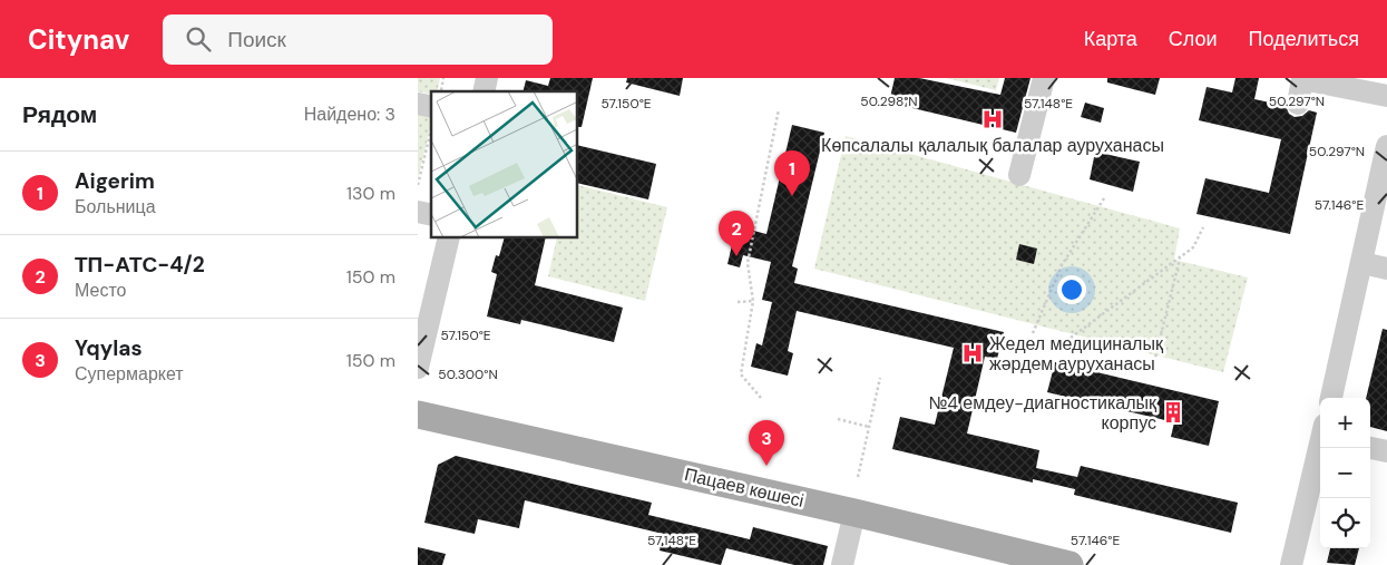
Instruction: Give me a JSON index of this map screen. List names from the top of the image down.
{
  "streets": {
    "main road": ["Пацаев көшесі"]
  },
  "places": {
    "hospital": ["Көпсалалы қалалық балалар ауруханасы", "Жедел медициналық жәрдем ауруханасы"],
    "building": ["№4 емдеу-диагностикалық корпус"]
  },
  "page": {
    "header": "Citynav",
    "search": "Поиск",
    "nav": ["Карта", "Слои", "Поделиться"],
    "heading": ["Рядом", "Найдено: 3"],
    "list": [
      {
        "mark": "1",
        "name": "Aigerim",
        "note": "Больница",
        "value": "130 m"
      },
      {
        "mark": "2",
        "name": "ТП-АТС-4/2",
        "note": "Место",
        "value": "150 m"
      },
      {
        "mark": "3",
        "name": "Yqylas",
        "note": "Супермаркет",
        "value": "150 m"
      }
    ],
    "pins": ["1", "2", "3"],
    "map_buttons": ["+", "−"]
  },
  "coordinates": [
    "50.298°N",
    "50.297°N",
    "57.150°E",
    "57.148°E",
    "57.146°E",
    "50.300°N"
  ]
}
